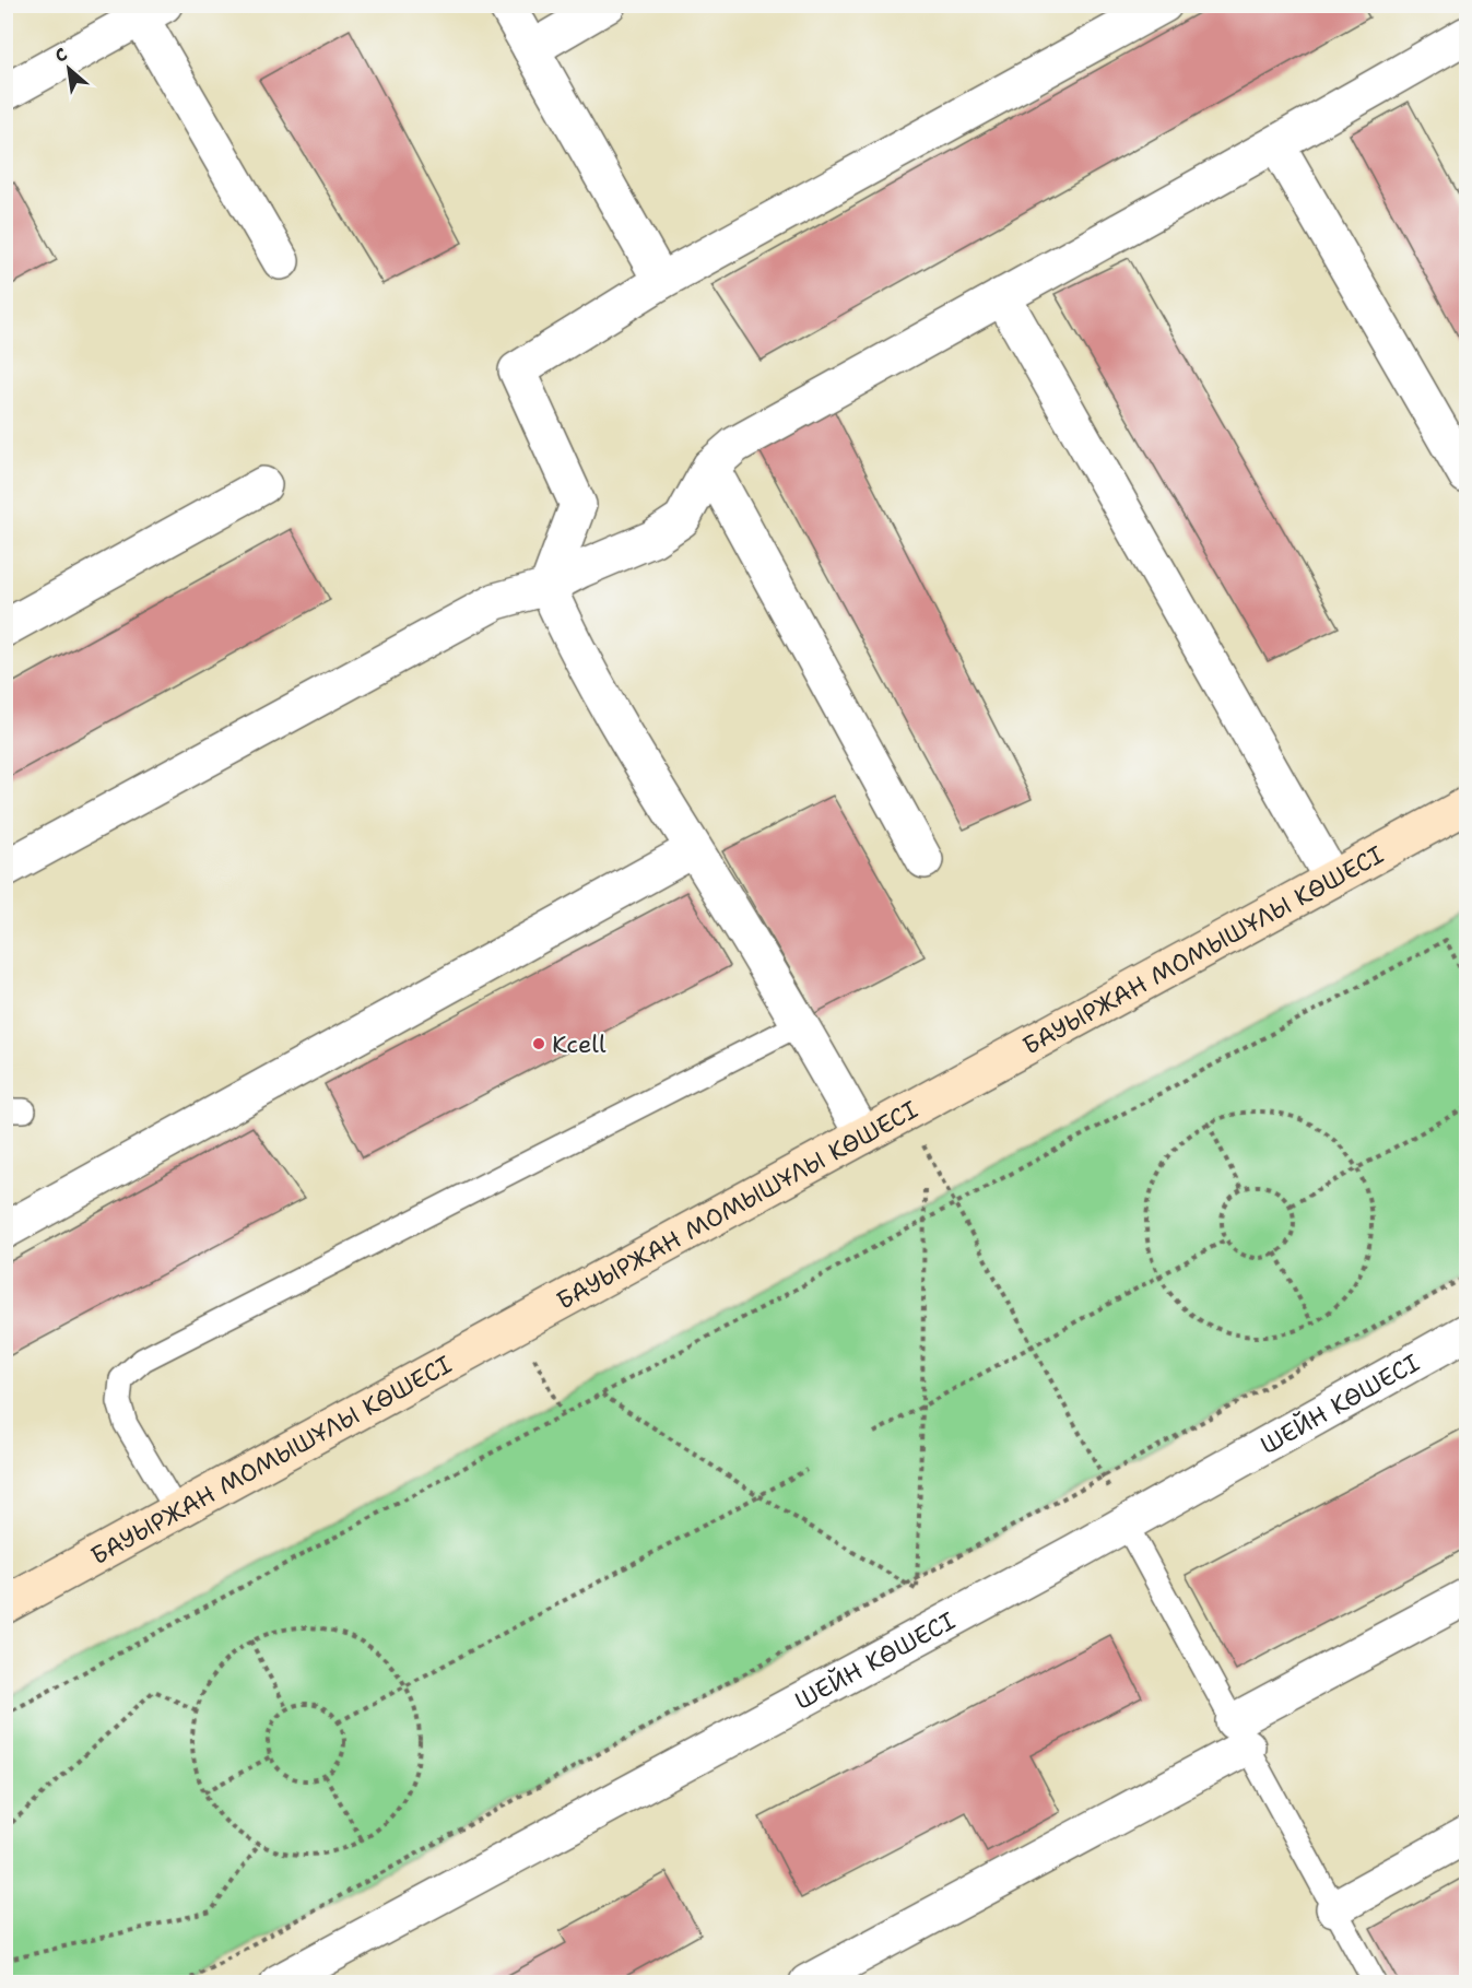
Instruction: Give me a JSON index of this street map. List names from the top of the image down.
{
  "streets": {
    "street": ["БАУЫРЖАН МОМЫШҰЛЫ КӨШЕСІ", "ШЕЙН КӨШЕСІ"]
  },
  "places": ["Kcell"],
  "north": "top left"
}
